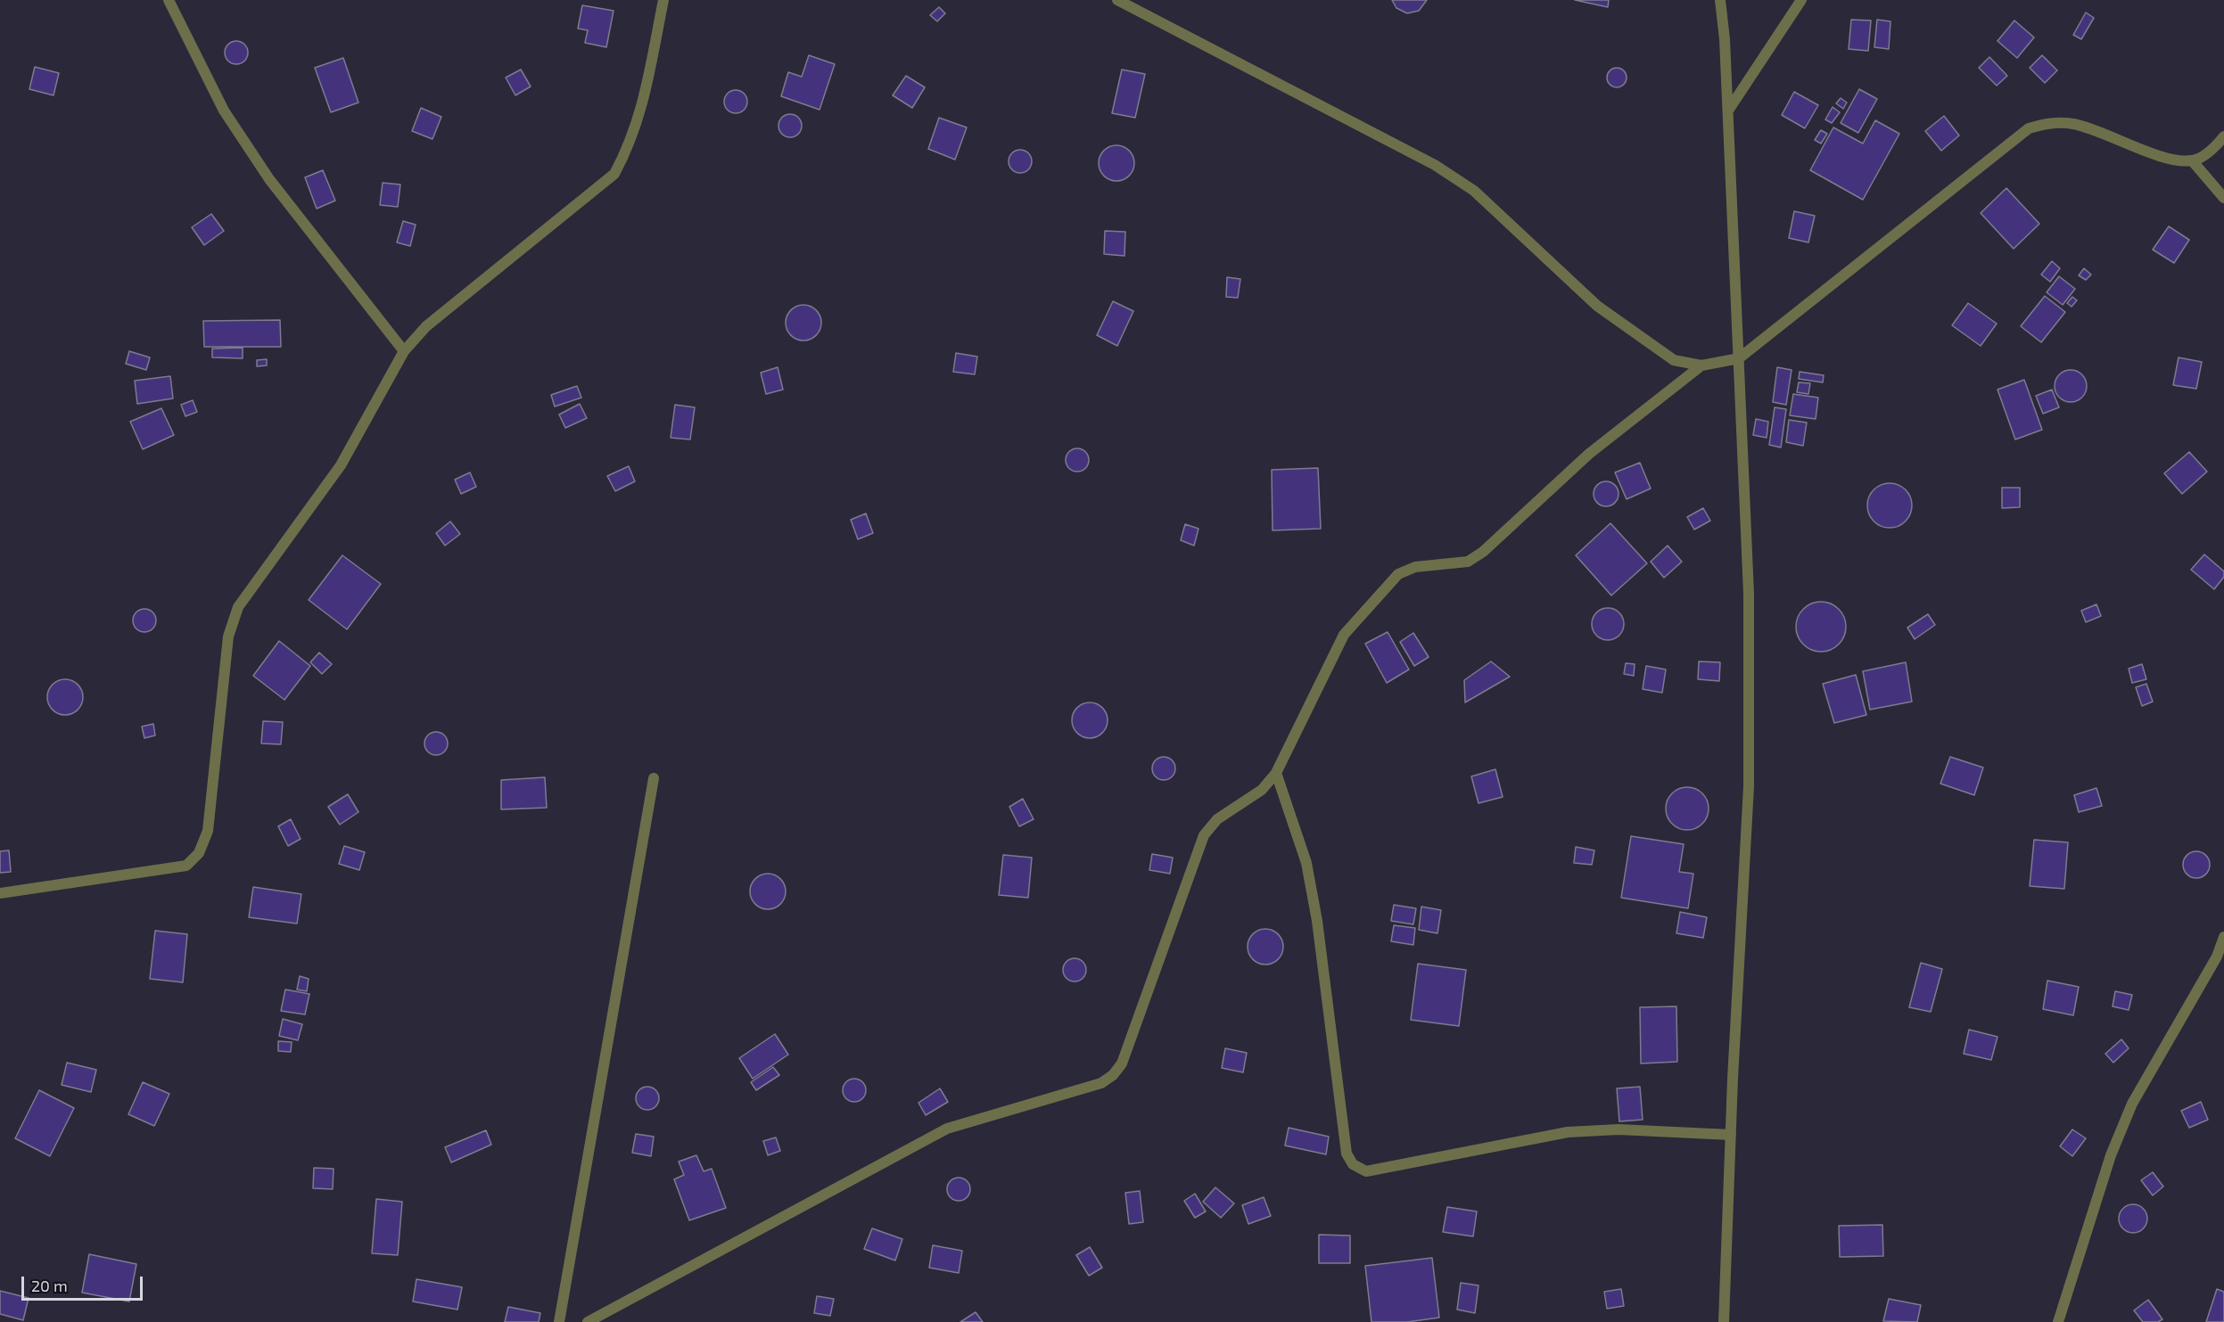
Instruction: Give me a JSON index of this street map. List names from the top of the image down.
{
  "scale_bar": "20 m"
}
